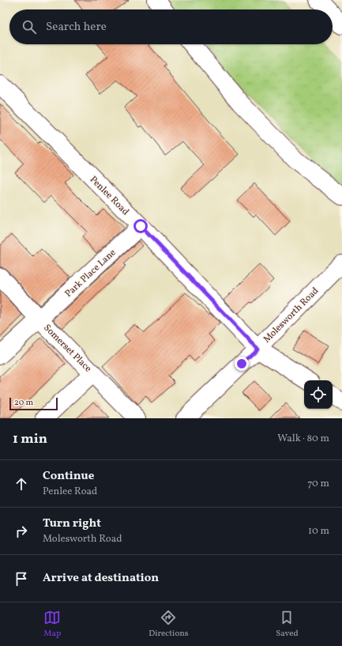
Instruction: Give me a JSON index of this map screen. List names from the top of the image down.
{
  "streets": {
    "street": [
      "Penlee Road",
      "Park Place Lane",
      "Molesworth Road",
      "Somerset Place"
    ]
  },
  "crossings": [
    ["Penlee Road", "Park Place Lane"],
    ["Penlee Road", "Molesworth Road"],
    ["Park Place Lane", "Somerset Place"]
  ],
  "scale_bar": "20 m",
  "page": {
    "search": "Search here",
    "scale": "20 m",
    "heading": ["1 min", "Walk · 80 m"],
    "list": [
      ["Continue", "Penlee Road", "70 m"],
      ["Turn right", "Molesworth Road", "10 m"],
      "Arrive at destination"
    ],
    "nav": ["Map", "Directions", "Saved"]
  }
}
